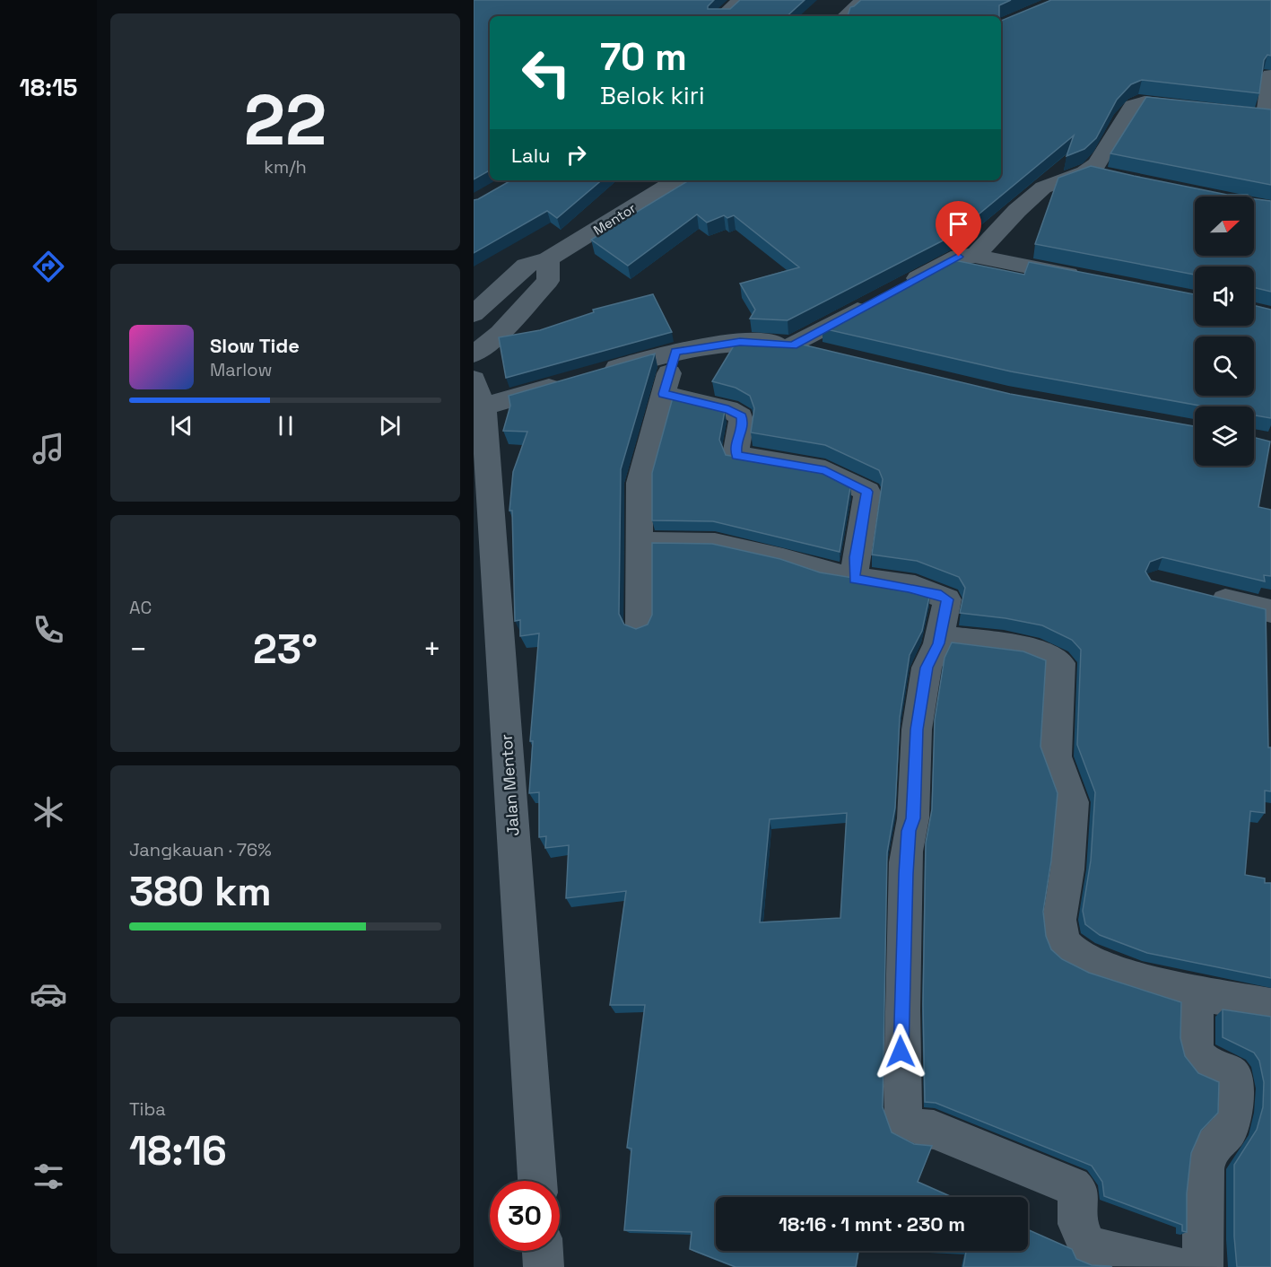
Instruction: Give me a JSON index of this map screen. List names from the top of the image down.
{
  "streets": {
    "street": ["Mentor", "Jalan Mentor"]
  },
  "north": "right",
  "page": {
    "tabs": "18:15",
    "tile": [
      ["22", "km/h"],
      "AC",
      ["Jangkauan · 76%", "380 km"],
      ["Tiba", "18:16"]
    ],
    "turn": ["70 m", "Belok kiri"],
    "then": "Lalu",
    "song": ["Slow Tide", "Marlow"],
    "heat": ["−", "23°", "+"],
    "limit": "30",
    "trip": "18:16 · 1 mnt · 230 m"
  }
}
